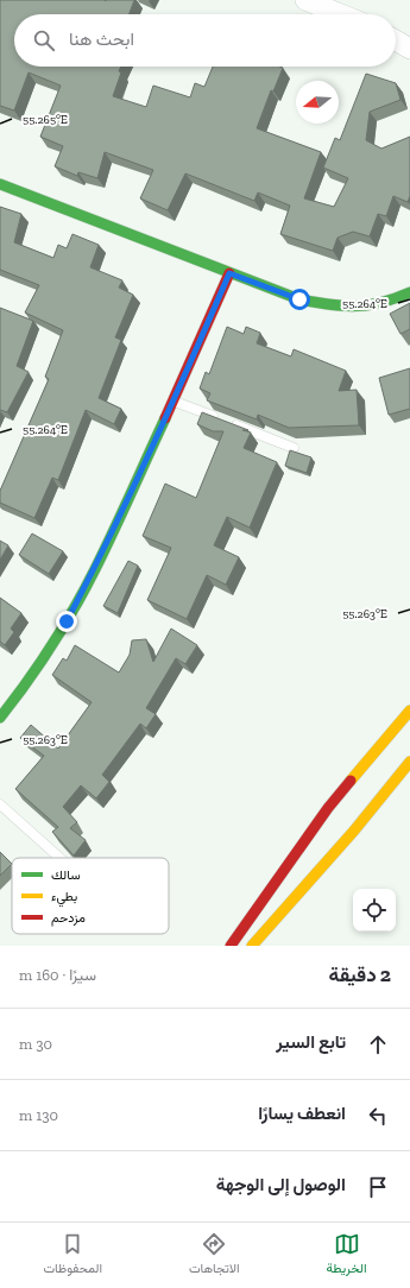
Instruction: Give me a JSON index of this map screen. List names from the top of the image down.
{
  "legend": ["سالك", "بطيء", "مزدحم"],
  "north": "left",
  "page": {
    "search": "ابحث هنا",
    "heading": ["2 دقيقة", "سيرًا · 160 m"],
    "list": [
      ["تابع السير", "30 m"],
      ["انعطف يسارًا", "130 m"],
      "الوصول إلى الوجهة"
    ],
    "nav": ["الخريطة", "الاتجاهات", "المحفوظات"]
  },
  "coordinates": ["55.265°E", "55.264°E", "55.263°E"]
}
